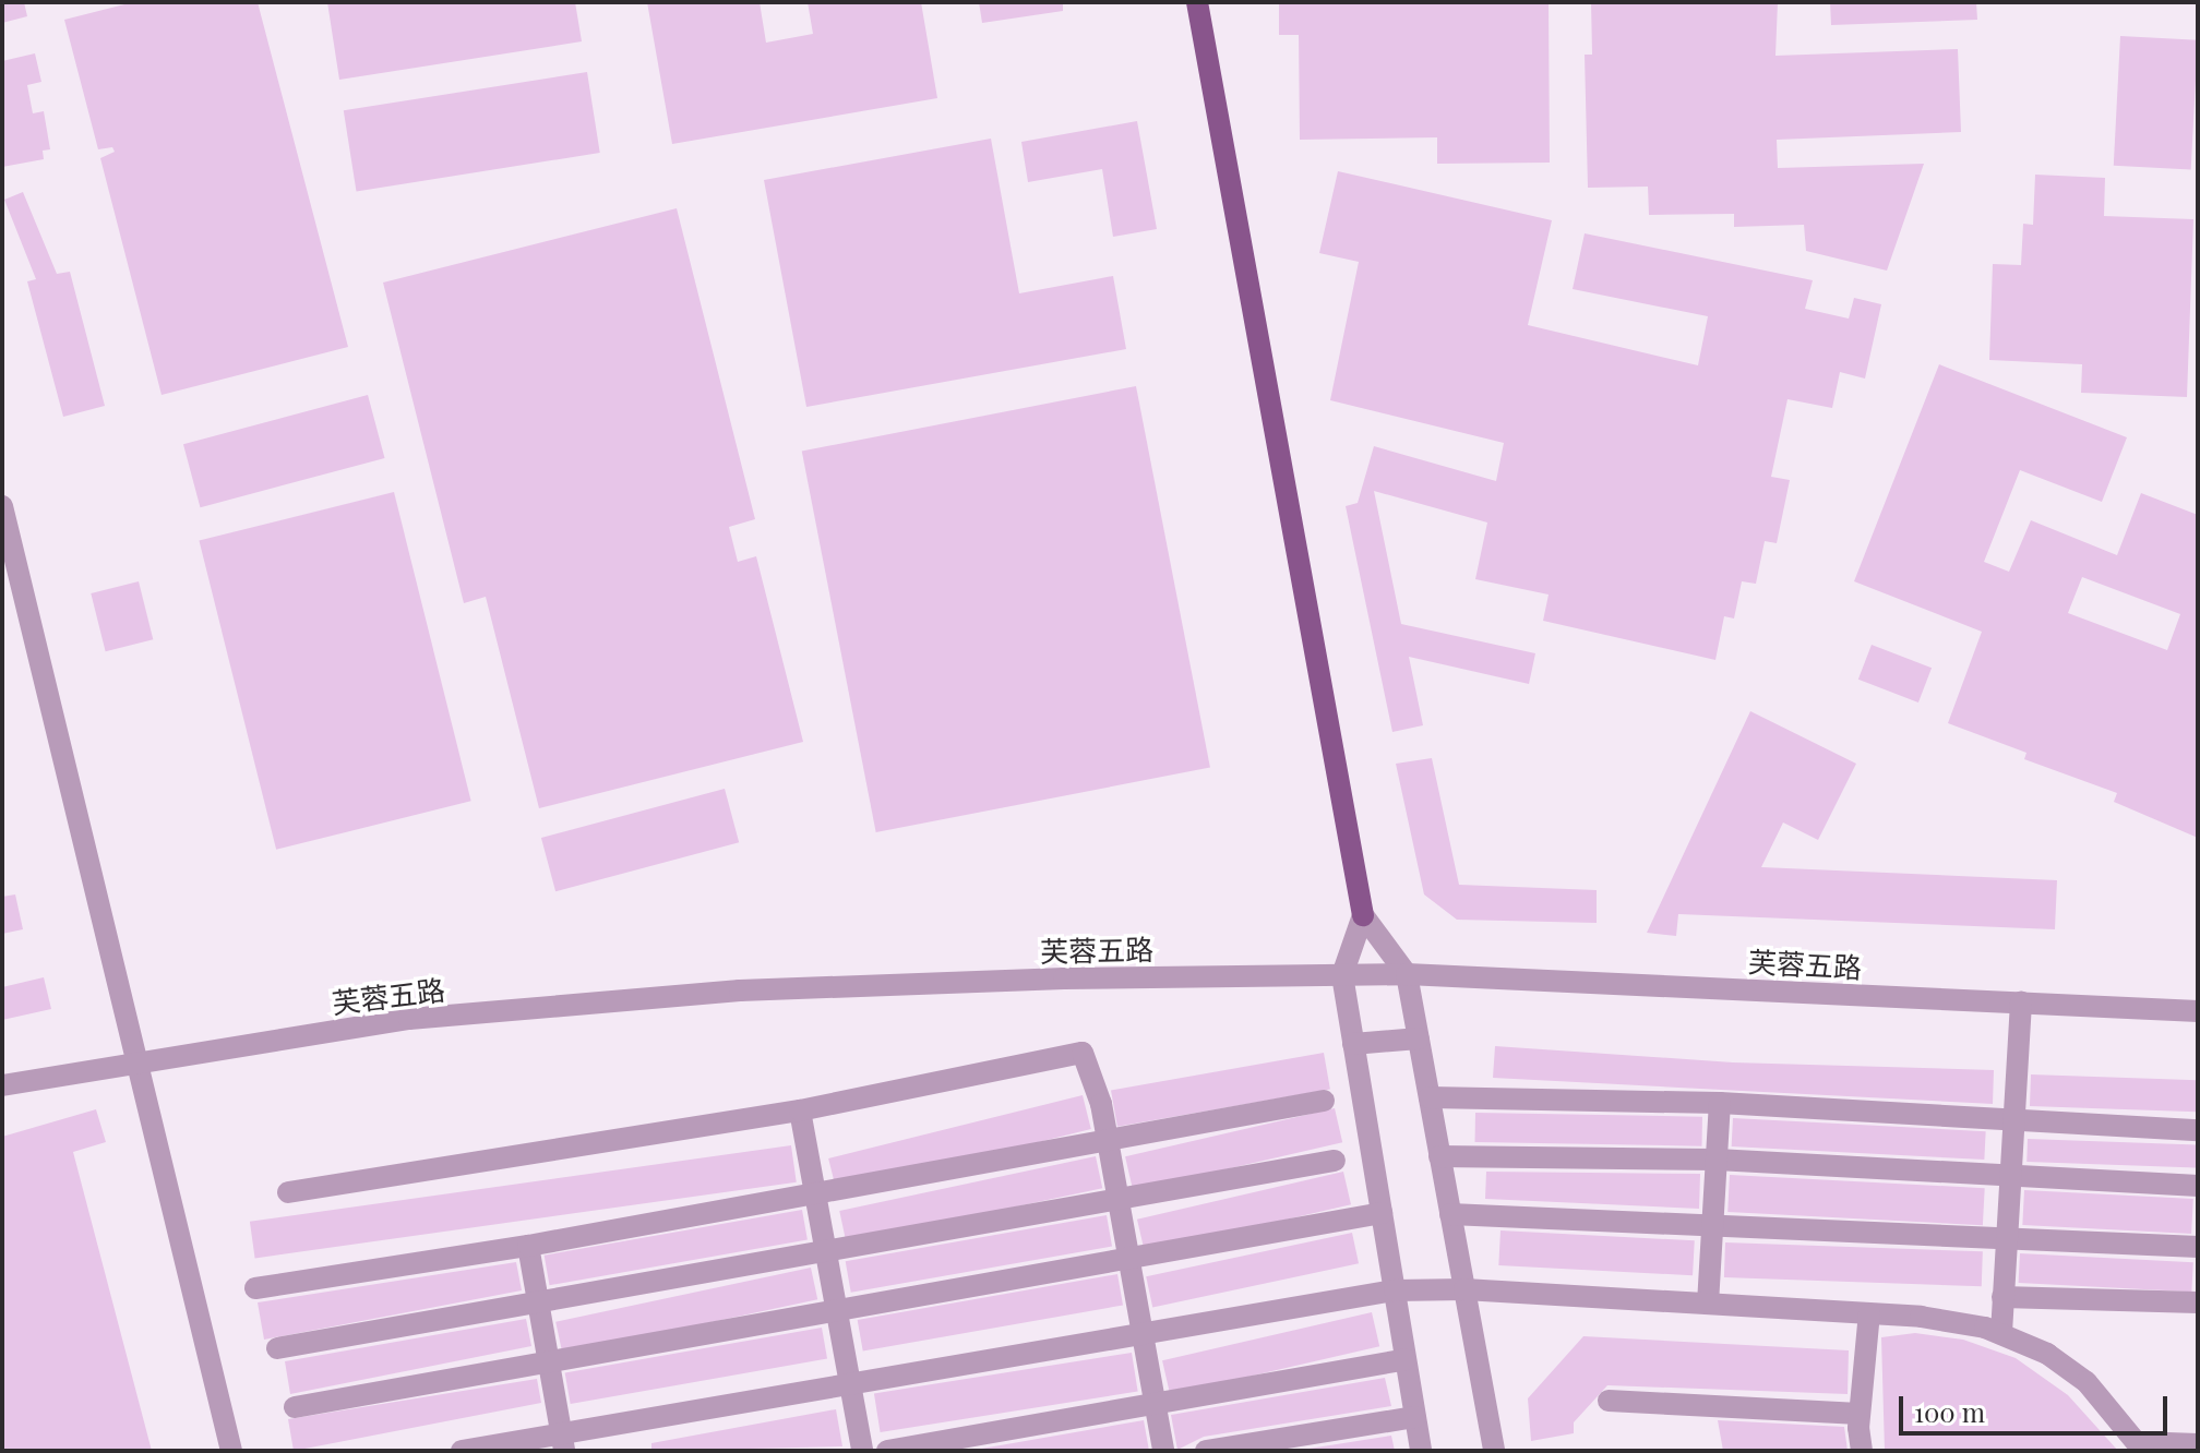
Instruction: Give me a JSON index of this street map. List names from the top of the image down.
{
  "streets": {
    "street": ["芙蓉五路"]
  },
  "scale_bar": "100 m"
}
